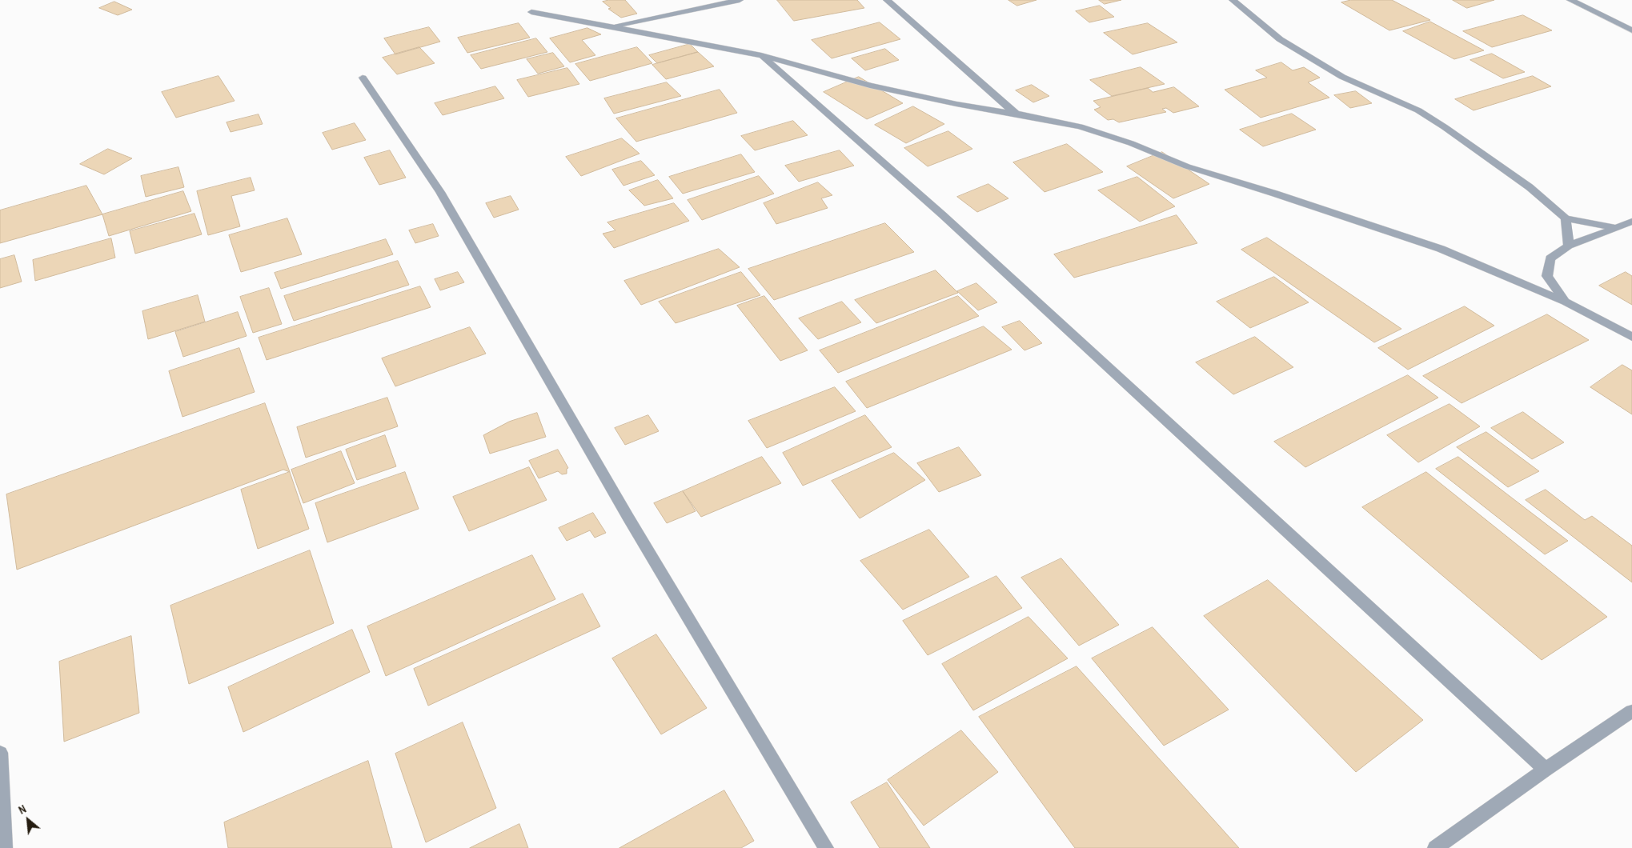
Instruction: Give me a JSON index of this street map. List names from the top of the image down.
{
  "north": "top left"
}
